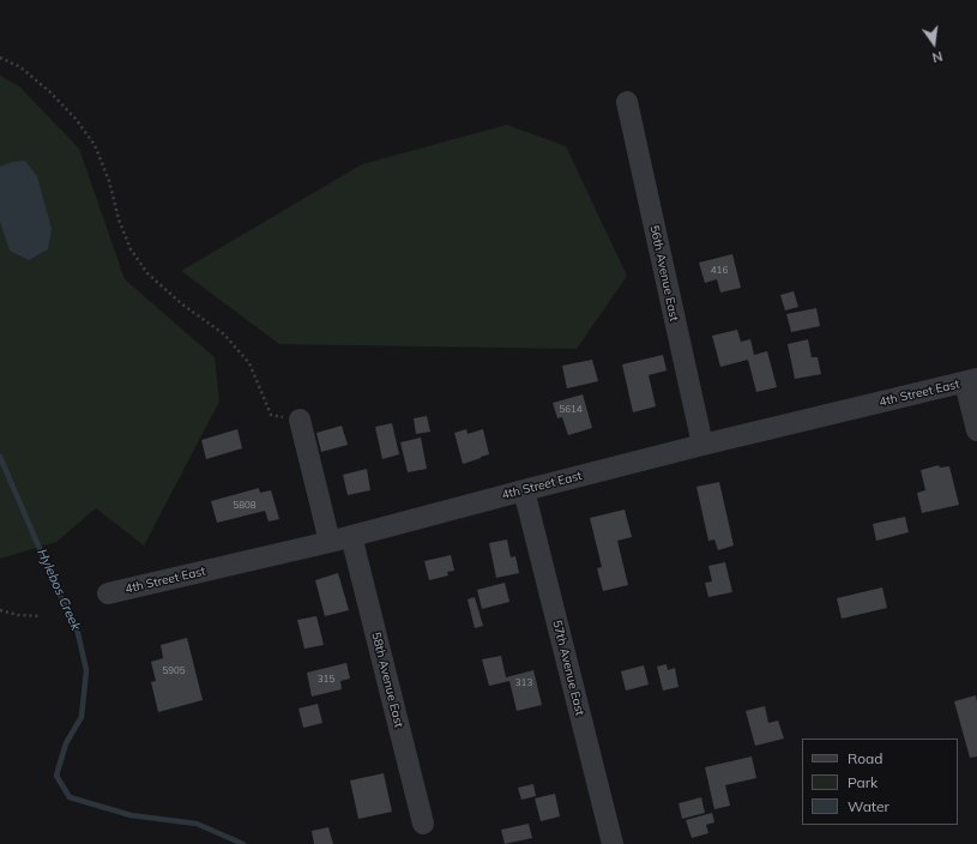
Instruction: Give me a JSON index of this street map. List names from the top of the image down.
{
  "streets": {
    "street": [
      "56th Avenue East",
      "4th Street East",
      "57th Avenue East",
      "58th Avenue East"
    ]
  },
  "crossings": [
    ["56th Avenue East", "4th Street East"],
    ["4th Street East", "57th Avenue East"],
    ["4th Street East", "58th Avenue East"]
  ],
  "water": ["Hylebos Creek"],
  "house_numbers": [
    "416",
    "5614",
    "5808",
    "5905",
    "315",
    "313"
  ],
  "legend": ["Road", "Park", "Water"],
  "north": "bottom"
}
